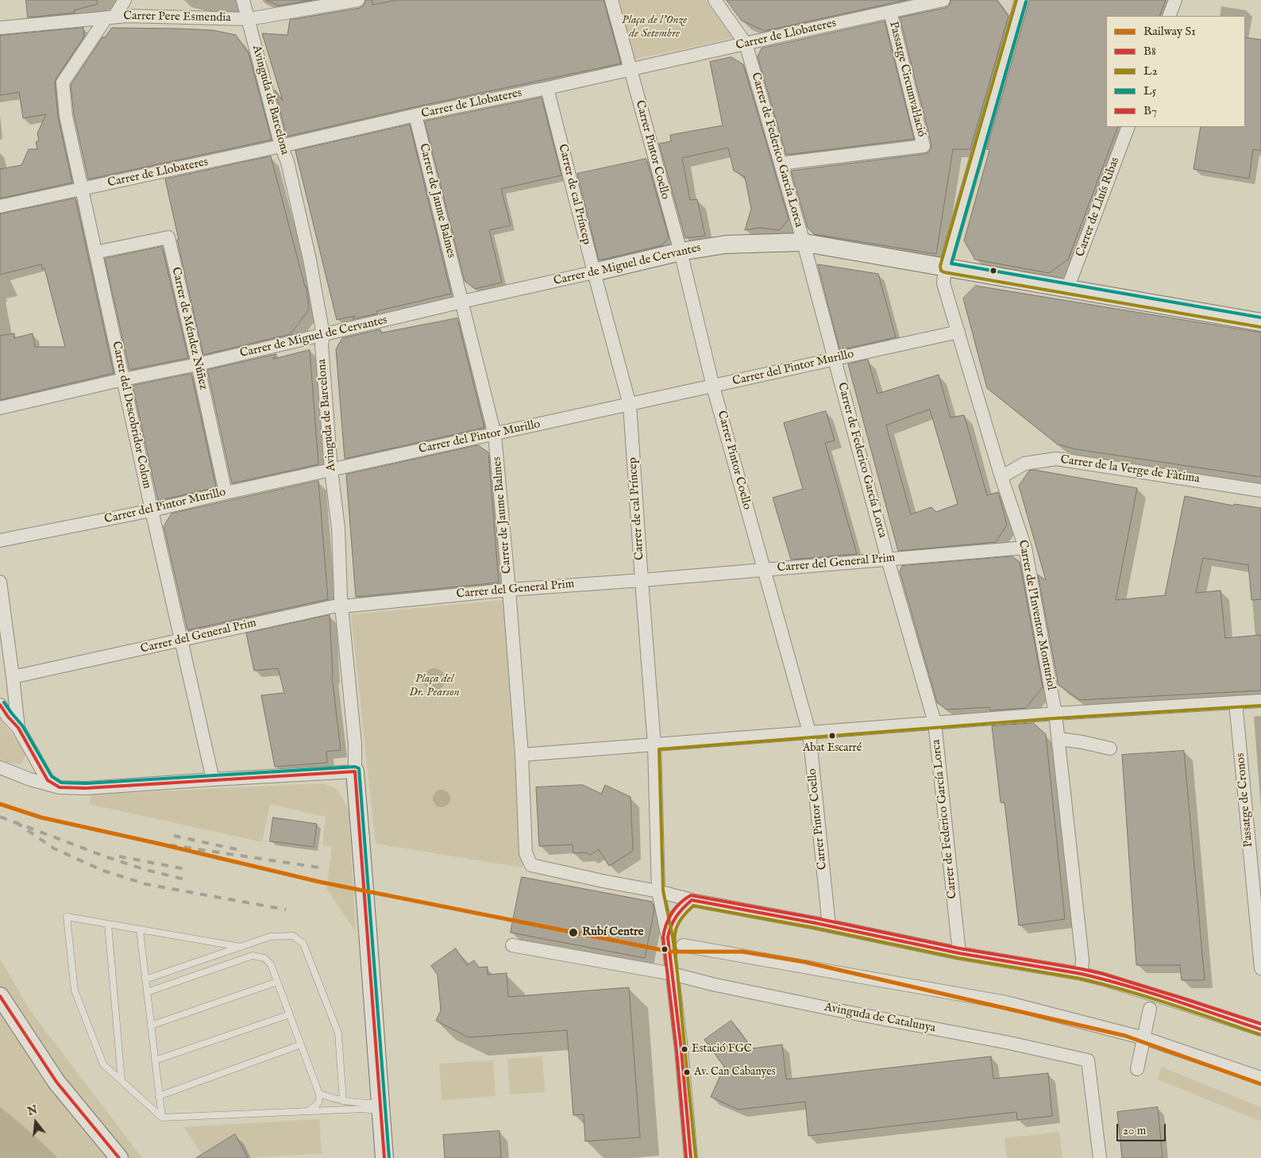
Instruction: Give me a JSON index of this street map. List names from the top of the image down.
{
  "streets": {
    "street": [
      "Carrer Pere Esmendia",
      "Carrer de Llobateres",
      "Passatge Circumval·lació",
      "Avinguda de Barcelona",
      "Carrer Pintor Coello",
      "Carrer de Federico García Lorca",
      "Carrer de cal Príncep",
      "Carrer de Jaume Balmes",
      "Carrer de Lluís Ribas",
      "Carrer de Miguel de Cervantes",
      "Carrer de Méndez Núñez",
      "Carrer del Pintor Murillo",
      "Carrer del Descobridor Colom",
      "Carrer de la Verge de Fàtima",
      "Carrer del General Prim",
      "Carrer de l'Inventor Monturiol",
      "Passatge de Cronos",
      "Avinguda de Catalunya"
    ]
  },
  "crossings": [
    ["Carrer Pere Esmendia", "Avinguda de Barcelona"],
    ["Carrer Pere Esmendia", "Carrer del Descobridor Colom"],
    ["Carrer de Llobateres", "Passatge Circumval·lació"],
    ["Carrer de Llobateres", "Avinguda de Barcelona"],
    ["Carrer de Llobateres", "Carrer Pintor Coello"],
    ["Carrer de Llobateres", "Carrer de Federico García Lorca"],
    ["Carrer de Llobateres", "Carrer de cal Príncep"],
    ["Carrer de Llobateres", "Carrer de Jaume Balmes"],
    ["Carrer de Llobateres", "Carrer del Descobridor Colom"],
    ["Passatge Circumval·lació", "Carrer de Federico García Lorca"],
    ["Avinguda de Barcelona", "Carrer de Miguel de Cervantes"],
    ["Avinguda de Barcelona", "Carrer del Pintor Murillo"],
    ["Avinguda de Barcelona", "Carrer del General Prim"],
    ["Carrer Pintor Coello", "Carrer de Miguel de Cervantes"],
    ["Carrer Pintor Coello", "Carrer del Pintor Murillo"],
    ["Carrer Pintor Coello", "Carrer del General Prim"],
    ["Carrer de Federico García Lorca", "Carrer de Miguel de Cervantes"],
    ["Carrer de Federico García Lorca", "Carrer del Pintor Murillo"],
    ["Carrer de Federico García Lorca", "Carrer del General Prim"],
    ["Carrer de cal Príncep", "Carrer de Jaume Balmes"],
    ["Carrer de cal Príncep", "Carrer de Miguel de Cervantes"],
    ["Carrer de cal Príncep", "Carrer del Pintor Murillo"],
    ["Carrer de cal Príncep", "Carrer del General Prim"],
    ["Carrer de cal Príncep", "Avinguda de Catalunya"],
    ["Carrer de Jaume Balmes", "Carrer de Miguel de Cervantes"],
    ["Carrer de Jaume Balmes", "Carrer del Pintor Murillo"],
    ["Carrer de Jaume Balmes", "Carrer del General Prim"],
    ["Carrer de Lluís Ribas", "Carrer de Miguel de Cervantes"],
    ["Carrer de Miguel de Cervantes", "Carrer de Méndez Núñez"],
    ["Carrer de Miguel de Cervantes", "Carrer del Descobridor Colom"],
    ["Carrer de Miguel de Cervantes", "Carrer de l'Inventor Monturiol"],
    ["Carrer de Méndez Núñez", "Carrer del Pintor Murillo"],
    ["Carrer de Méndez Núñez", "Carrer del Descobridor Colom"],
    ["Carrer del Pintor Murillo", "Carrer del Descobridor Colom"],
    ["Carrer del Pintor Murillo", "Carrer de l'Inventor Monturiol"],
    ["Carrer del Descobridor Colom", "Carrer del General Prim"],
    ["Carrer de la Verge de Fàtima", "Carrer de l'Inventor Monturiol"],
    ["Carrer del General Prim", "Carrer de l'Inventor Monturiol"]
  ],
  "parks": ["Plaça de l'Onze de Setembre", "Plaça del Dr. Pearson"],
  "places": [
    "Abat Escarré",
    "Rubí Centre",
    "Estació FGC",
    "Av. Can Cabanyes"
  ],
  "lines": [
    "transit line L2",
    "transit line L5",
    "transit line B8",
    "rail line S1",
    "transit line B7"
  ],
  "legend": [
    "Railway S1",
    "B8",
    "L2",
    "L5",
    "B7"
  ],
  "scale_bar": "20 m",
  "north": "top"
}
